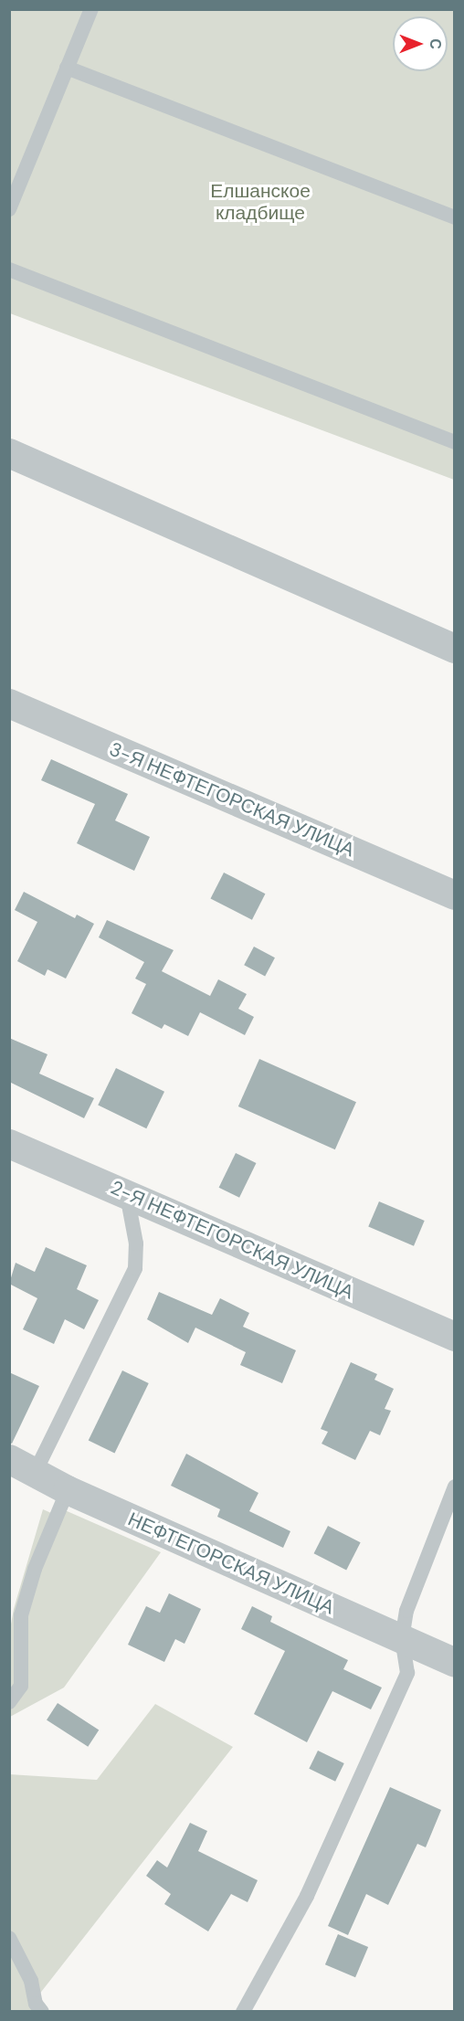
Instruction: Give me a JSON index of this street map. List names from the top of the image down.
{
  "streets": {
    "street": ["3-Я НЕФТЕГОРСКАЯ УЛИЦА", "2-Я НЕФТЕГОРСКАЯ УЛИЦА", "НЕФТЕГОРСКАЯ УЛИЦА"]
  },
  "parks": ["Елшанское кладбище"],
  "north": "right"
}
